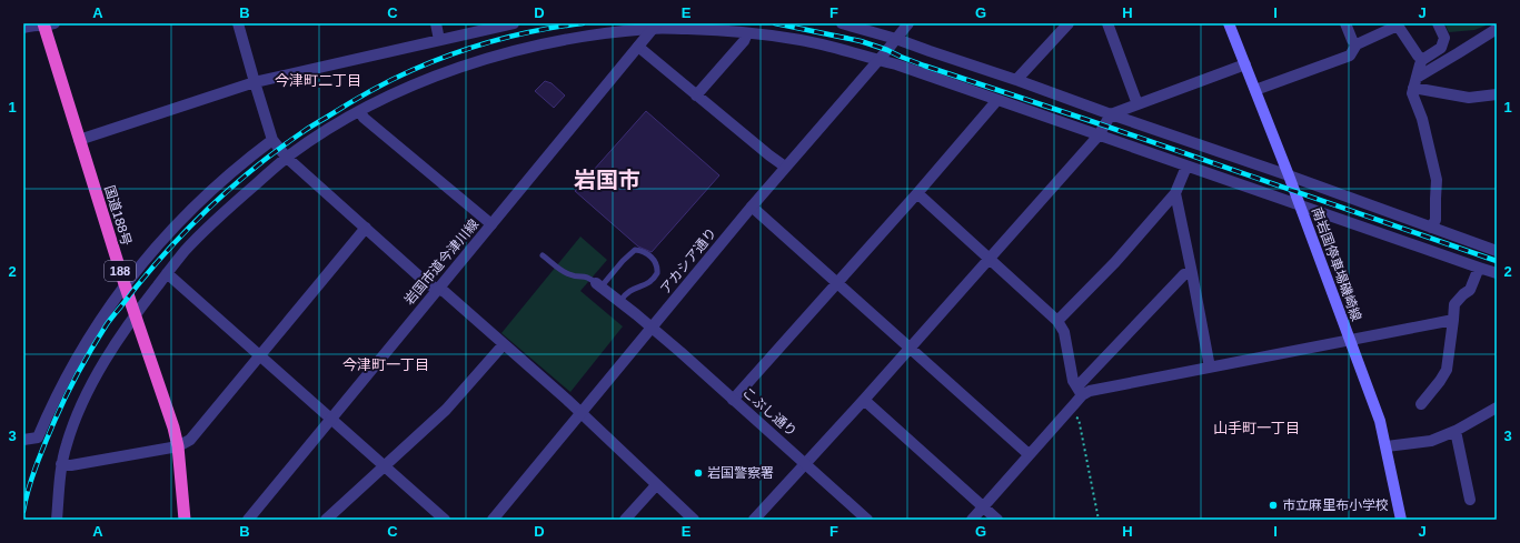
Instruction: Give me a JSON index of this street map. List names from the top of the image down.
{
  "streets": {
    "highway": ["国道188号", "188"],
    "main road": ["南岩国停車場磯崎線"],
    "street": ["アカシア通り", "岩国市道今津川線", "こぶし通り"]
  },
  "crossings": [
    ["アカシア通り", "こぶし通り"]
  ],
  "districts": [
    "今津町二丁目",
    "岩国市",
    "今津町一丁目",
    "山手町一丁目"
  ],
  "places": ["岩国警察署", "市立麻里布小学校"],
  "grid": {
    "columns": [
      "A",
      "B",
      "C",
      "D",
      "E",
      "F",
      "G",
      "H",
      "I",
      "J"
    ],
    "rows": ["1", "2", "3"]
  }
}
